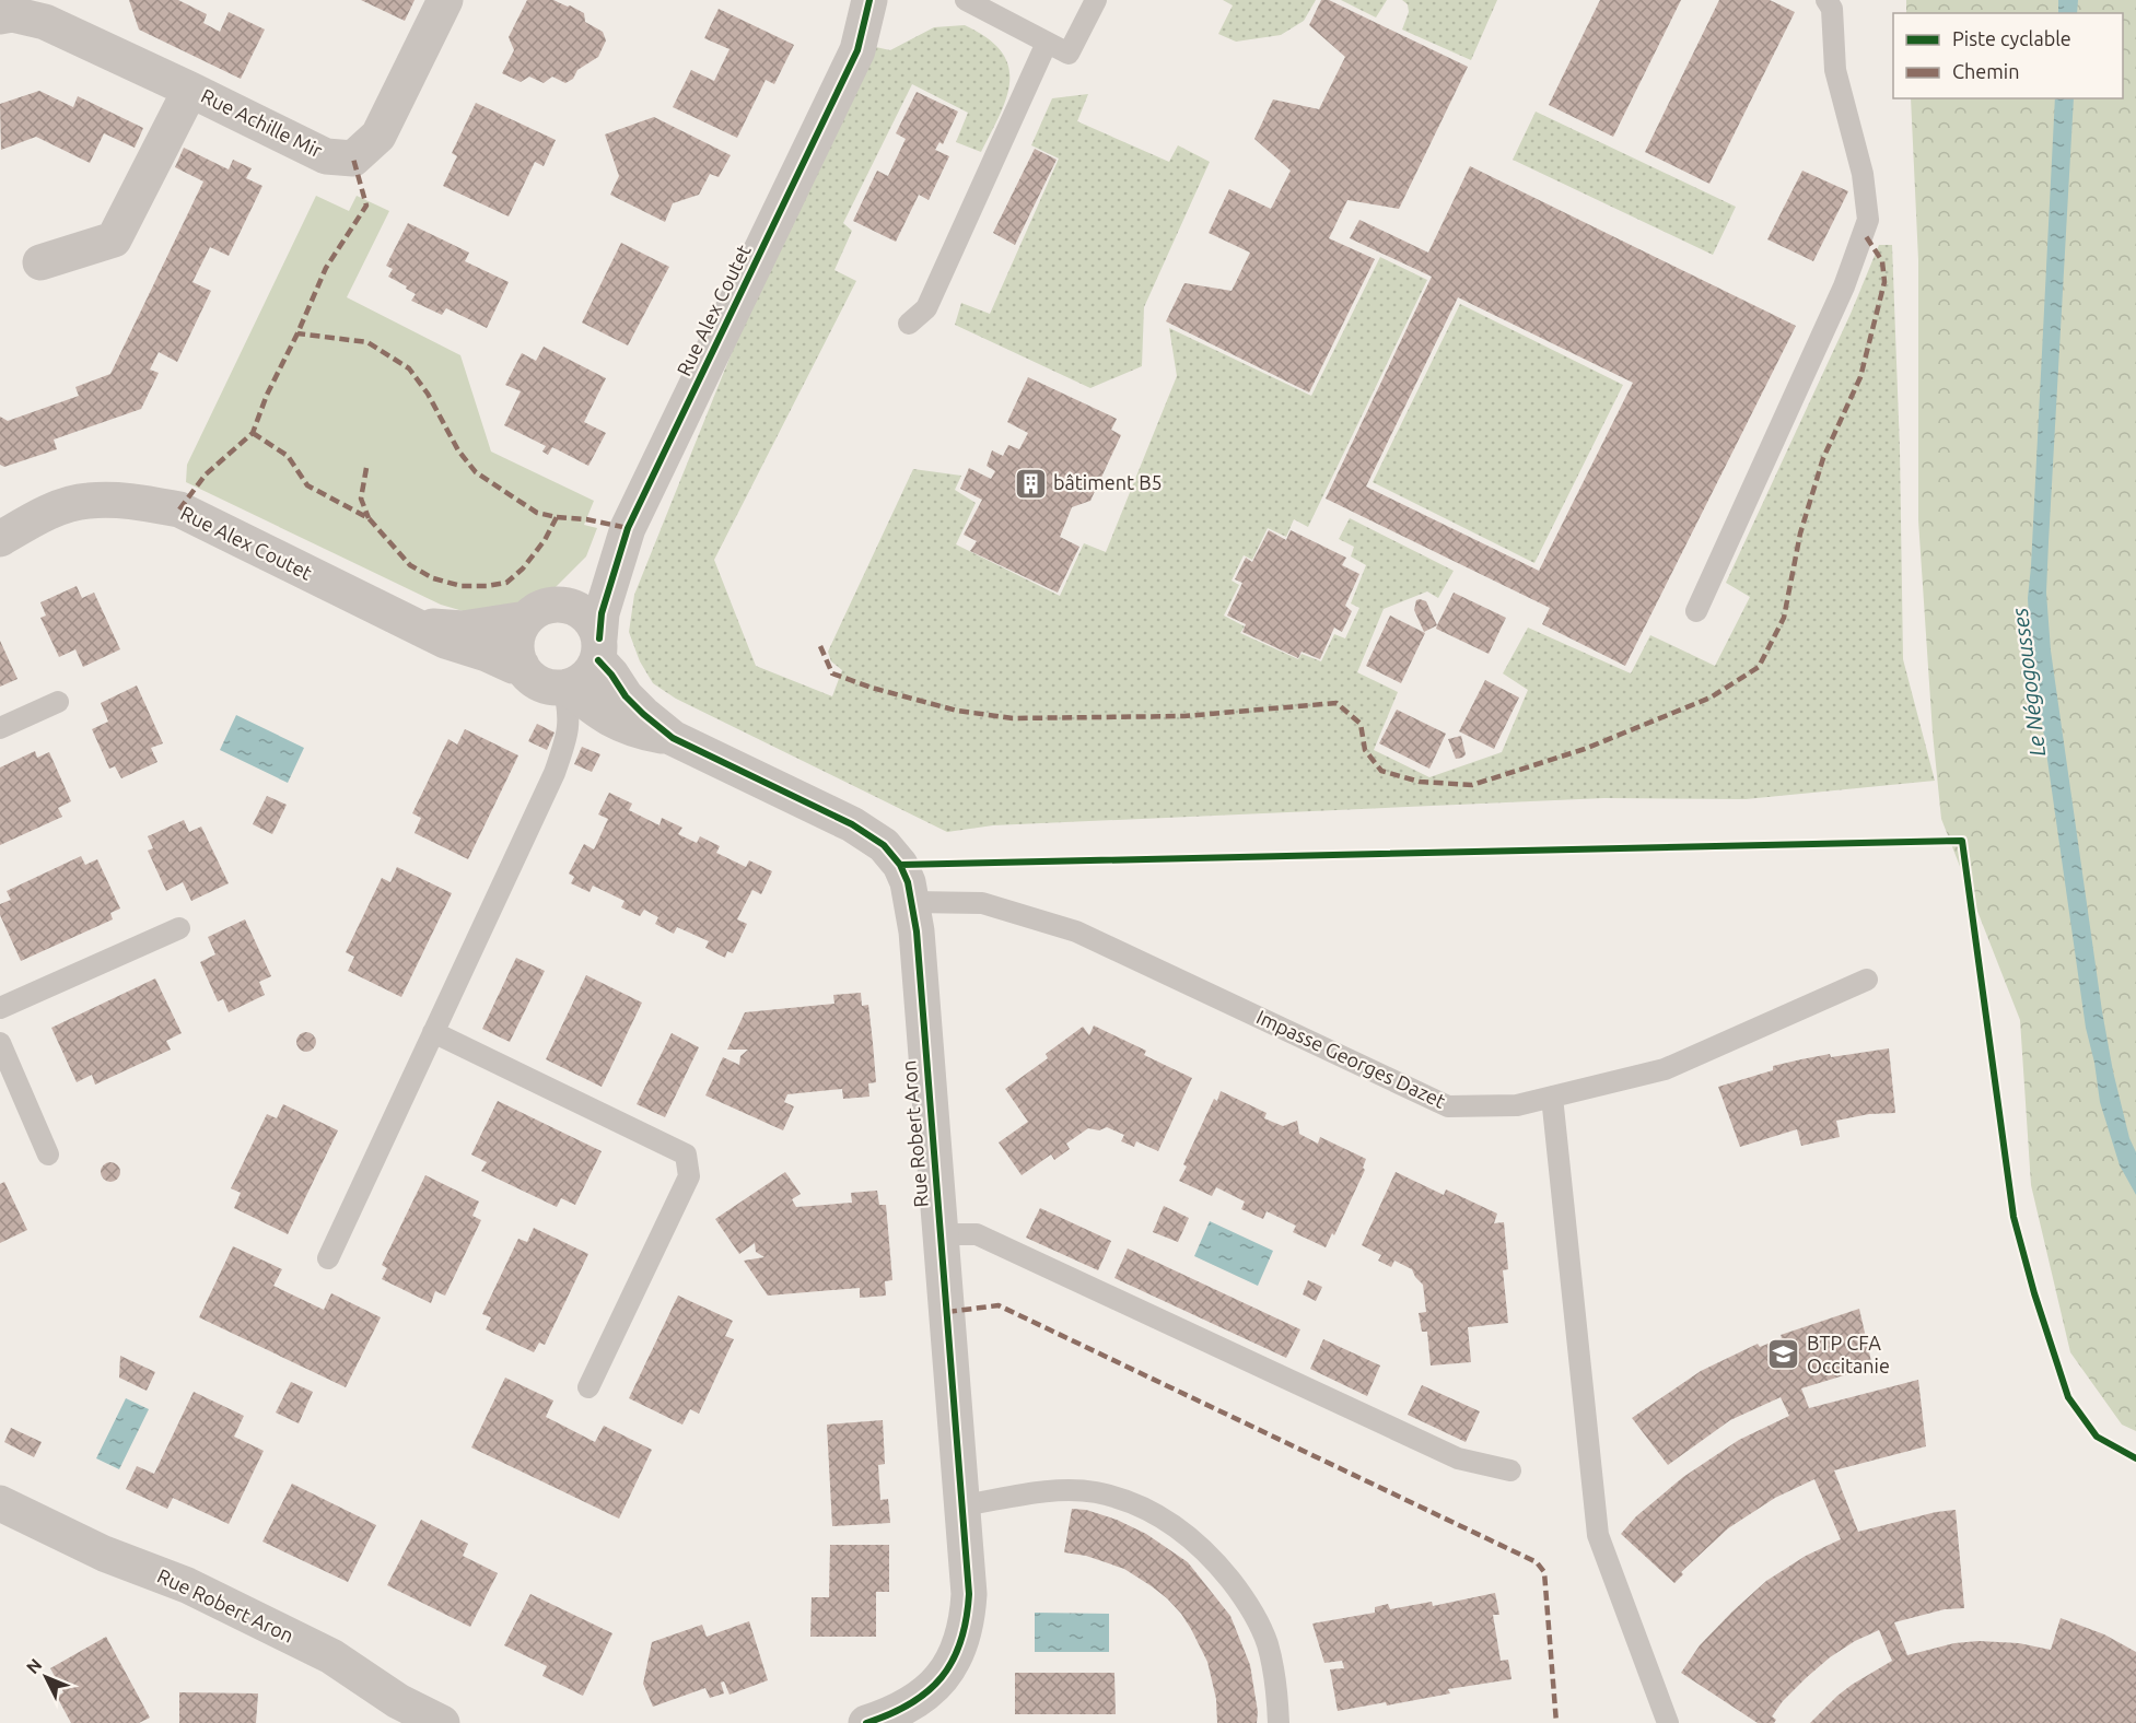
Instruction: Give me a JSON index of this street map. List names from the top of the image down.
{
  "streets": {
    "street": ["Rue Achille Mir", "Rue Alex Coutet", "Rue Robert Aron"],
    "lane": ["Impasse Georges Dazet"]
  },
  "crossings": [
    ["Rue Alex Coutet", "Rue Robert Aron"],
    ["Impasse Georges Dazet", "Rue Robert Aron"]
  ],
  "water": ["Le Négogousses"],
  "places": {
    "building": ["bâtiment B5"],
    "school or university": ["BTP CFA Occitanie"]
  },
  "legend": ["Piste cyclable", "Chemin"],
  "north": "top left"
}
